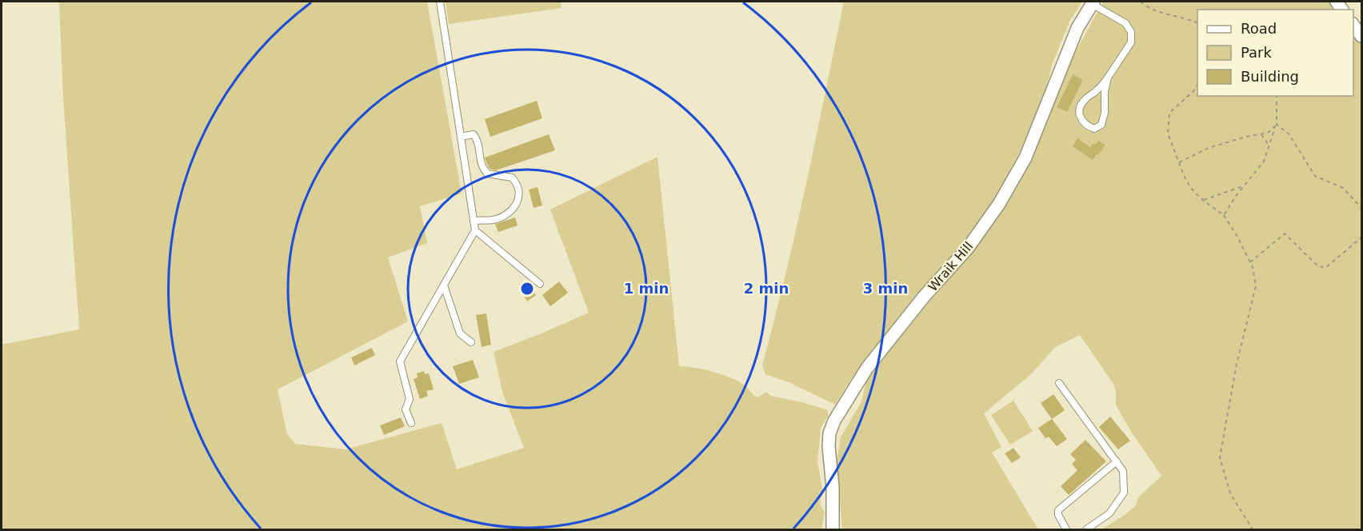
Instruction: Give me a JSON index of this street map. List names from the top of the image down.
{
  "streets": {
    "street": ["Wraik Hill"]
  },
  "legend": ["Road", "Park", "Building"],
  "rings": ["1 min", "2 min", "3 min"]
}
